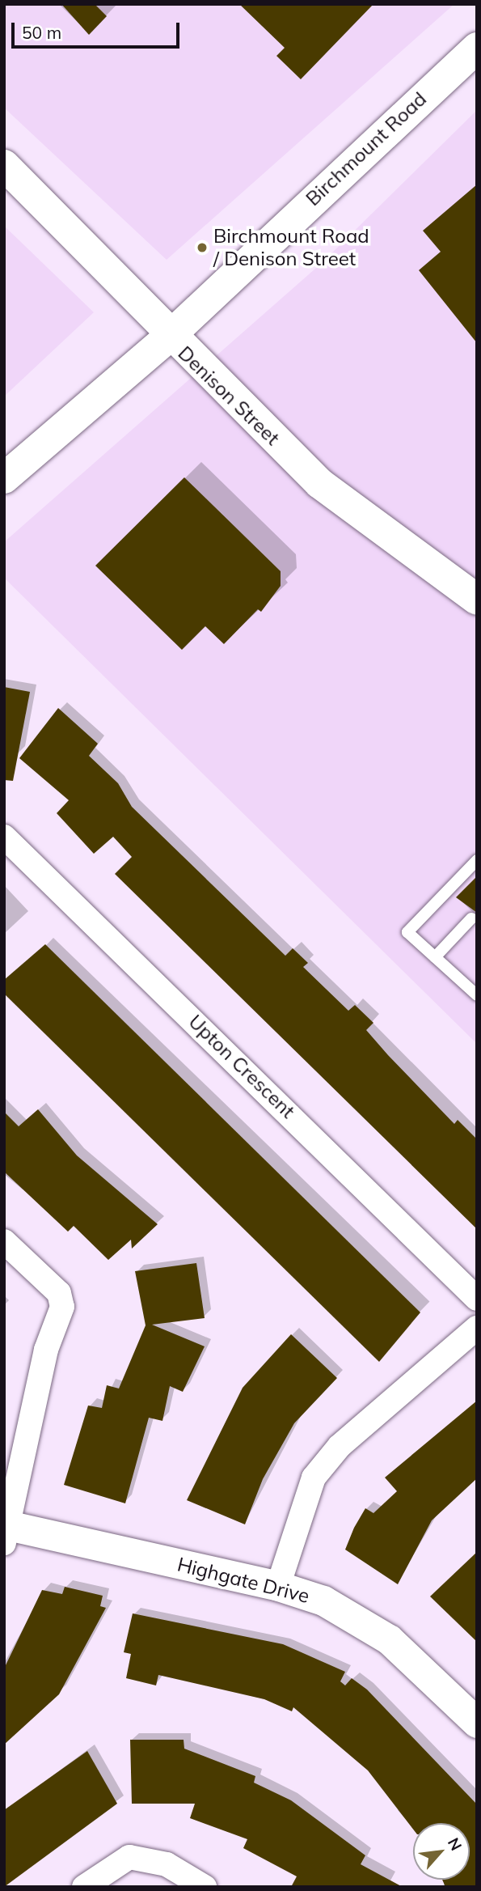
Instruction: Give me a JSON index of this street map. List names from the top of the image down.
{
  "streets": {
    "main road": ["Birchmount Road", "Denison Street"],
    "street": ["Upton Crescent", "Highgate Drive"]
  },
  "crossings": [
    ["Birchmount Road", "Denison Street"]
  ],
  "places": ["Birchmount Road / Denison Street"],
  "scale_bar": "50 m",
  "north": "top right"
}
